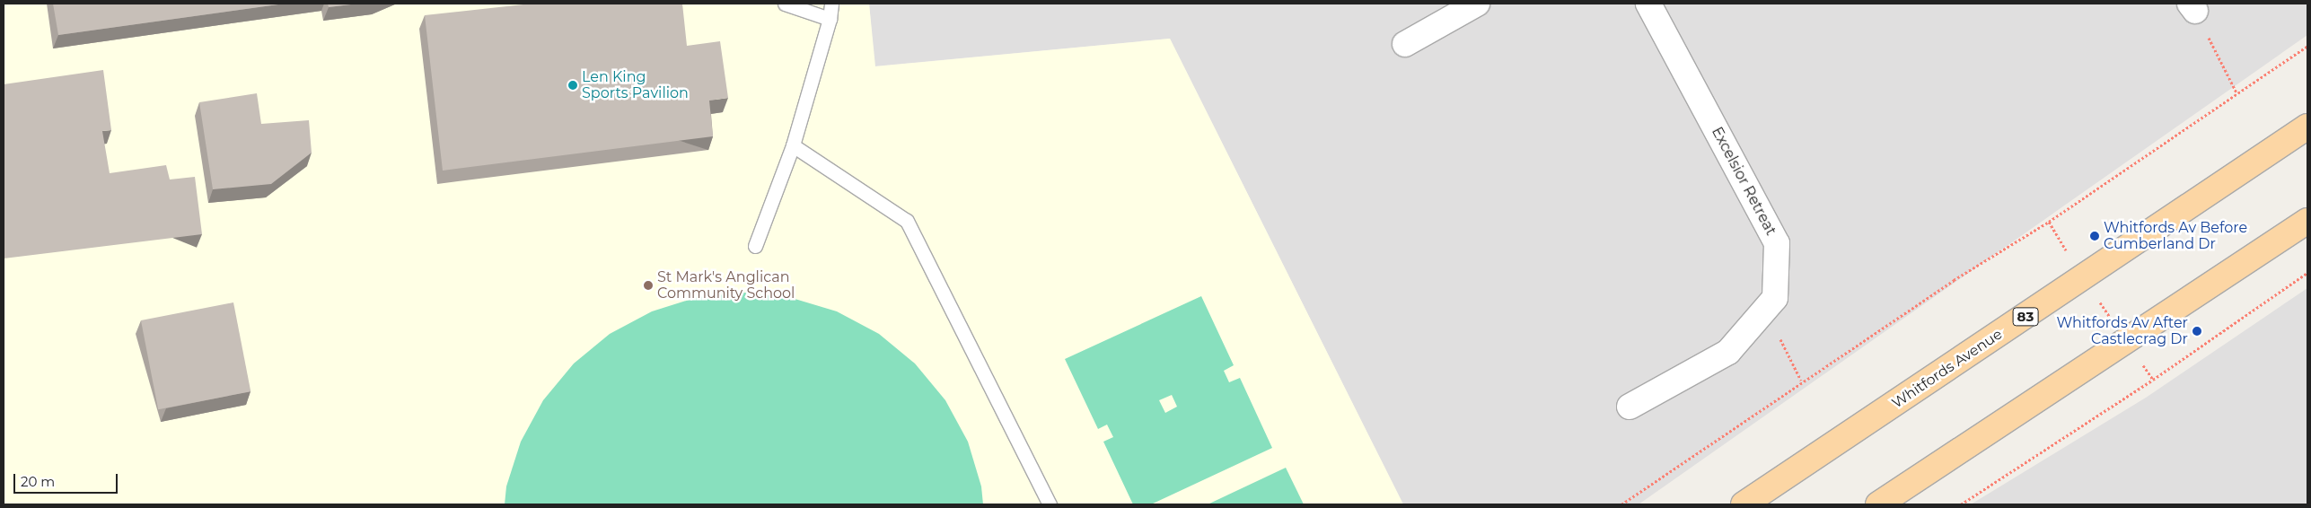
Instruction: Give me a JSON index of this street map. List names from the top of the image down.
{
  "streets": {
    "main road": ["83", "Whitfords Avenue"],
    "street": ["Excelsior Retreat"]
  },
  "places": [
    "Len King Sports Pavilion",
    "Whitfords Av Before Cumberland Dr",
    "St Mark's Anglican Community School",
    "Whitfords Av After Castlecrag Dr"
  ],
  "scale_bar": "20 m"
}
